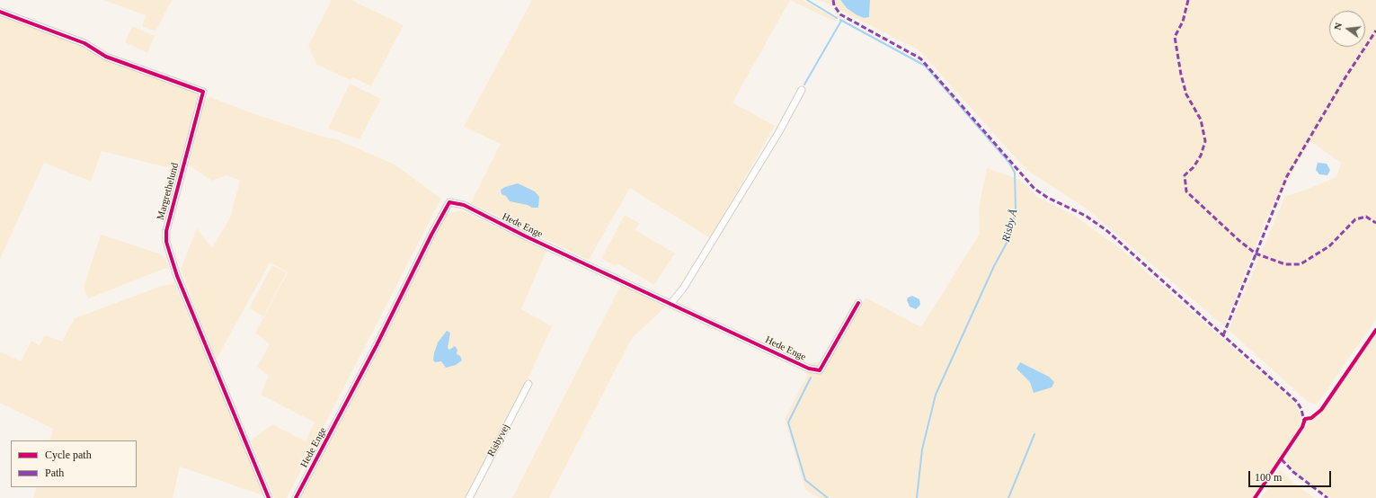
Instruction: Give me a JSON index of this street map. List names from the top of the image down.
{
  "streets": {
    "street": ["Margrethelund", "Hede Enge", "Risbyvej"]
  },
  "water": ["Risby Å"],
  "legend": ["Cycle path", "Path"],
  "scale_bar": "100 m",
  "north": "left"
}
